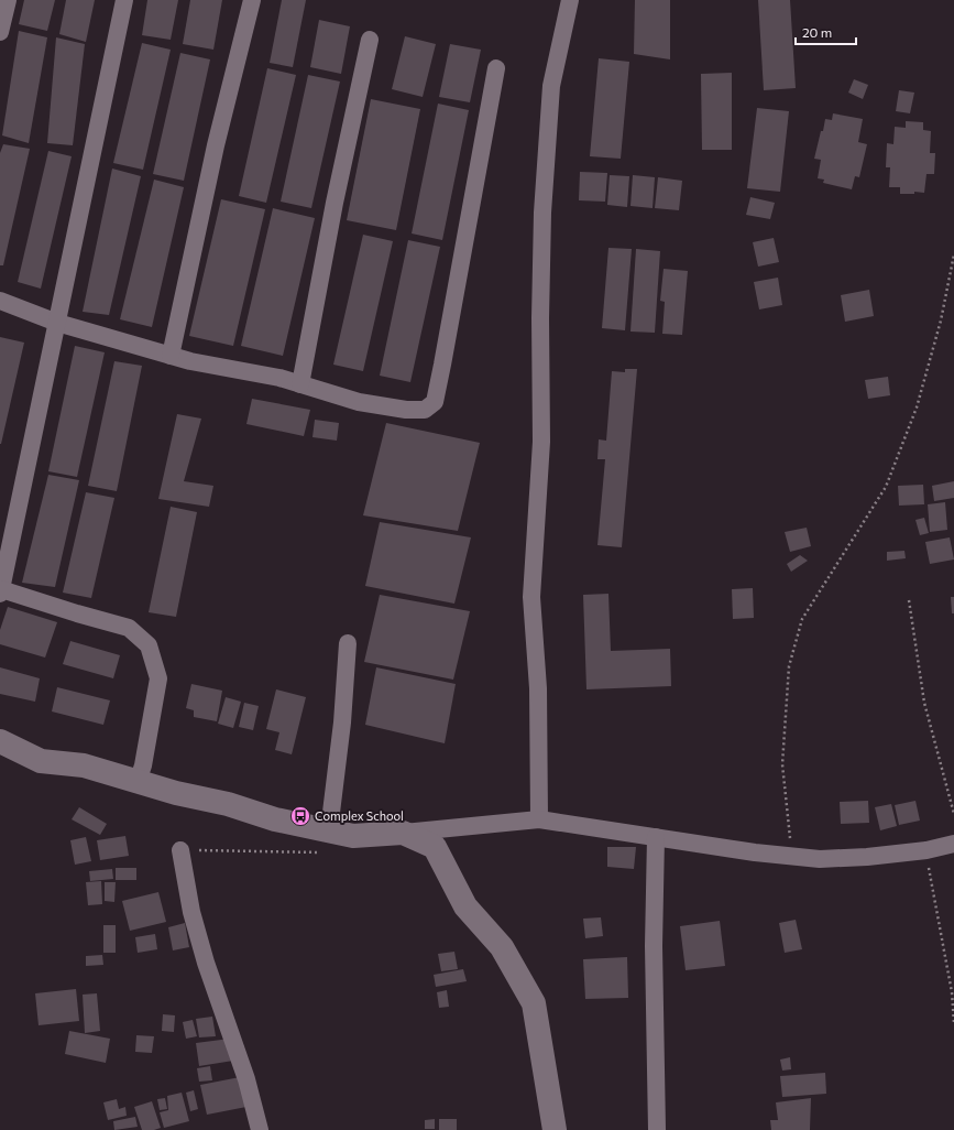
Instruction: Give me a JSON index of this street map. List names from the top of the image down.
{
  "places": {
    "bus stop": ["Complex School"]
  },
  "scale_bar": "20 m"
}
